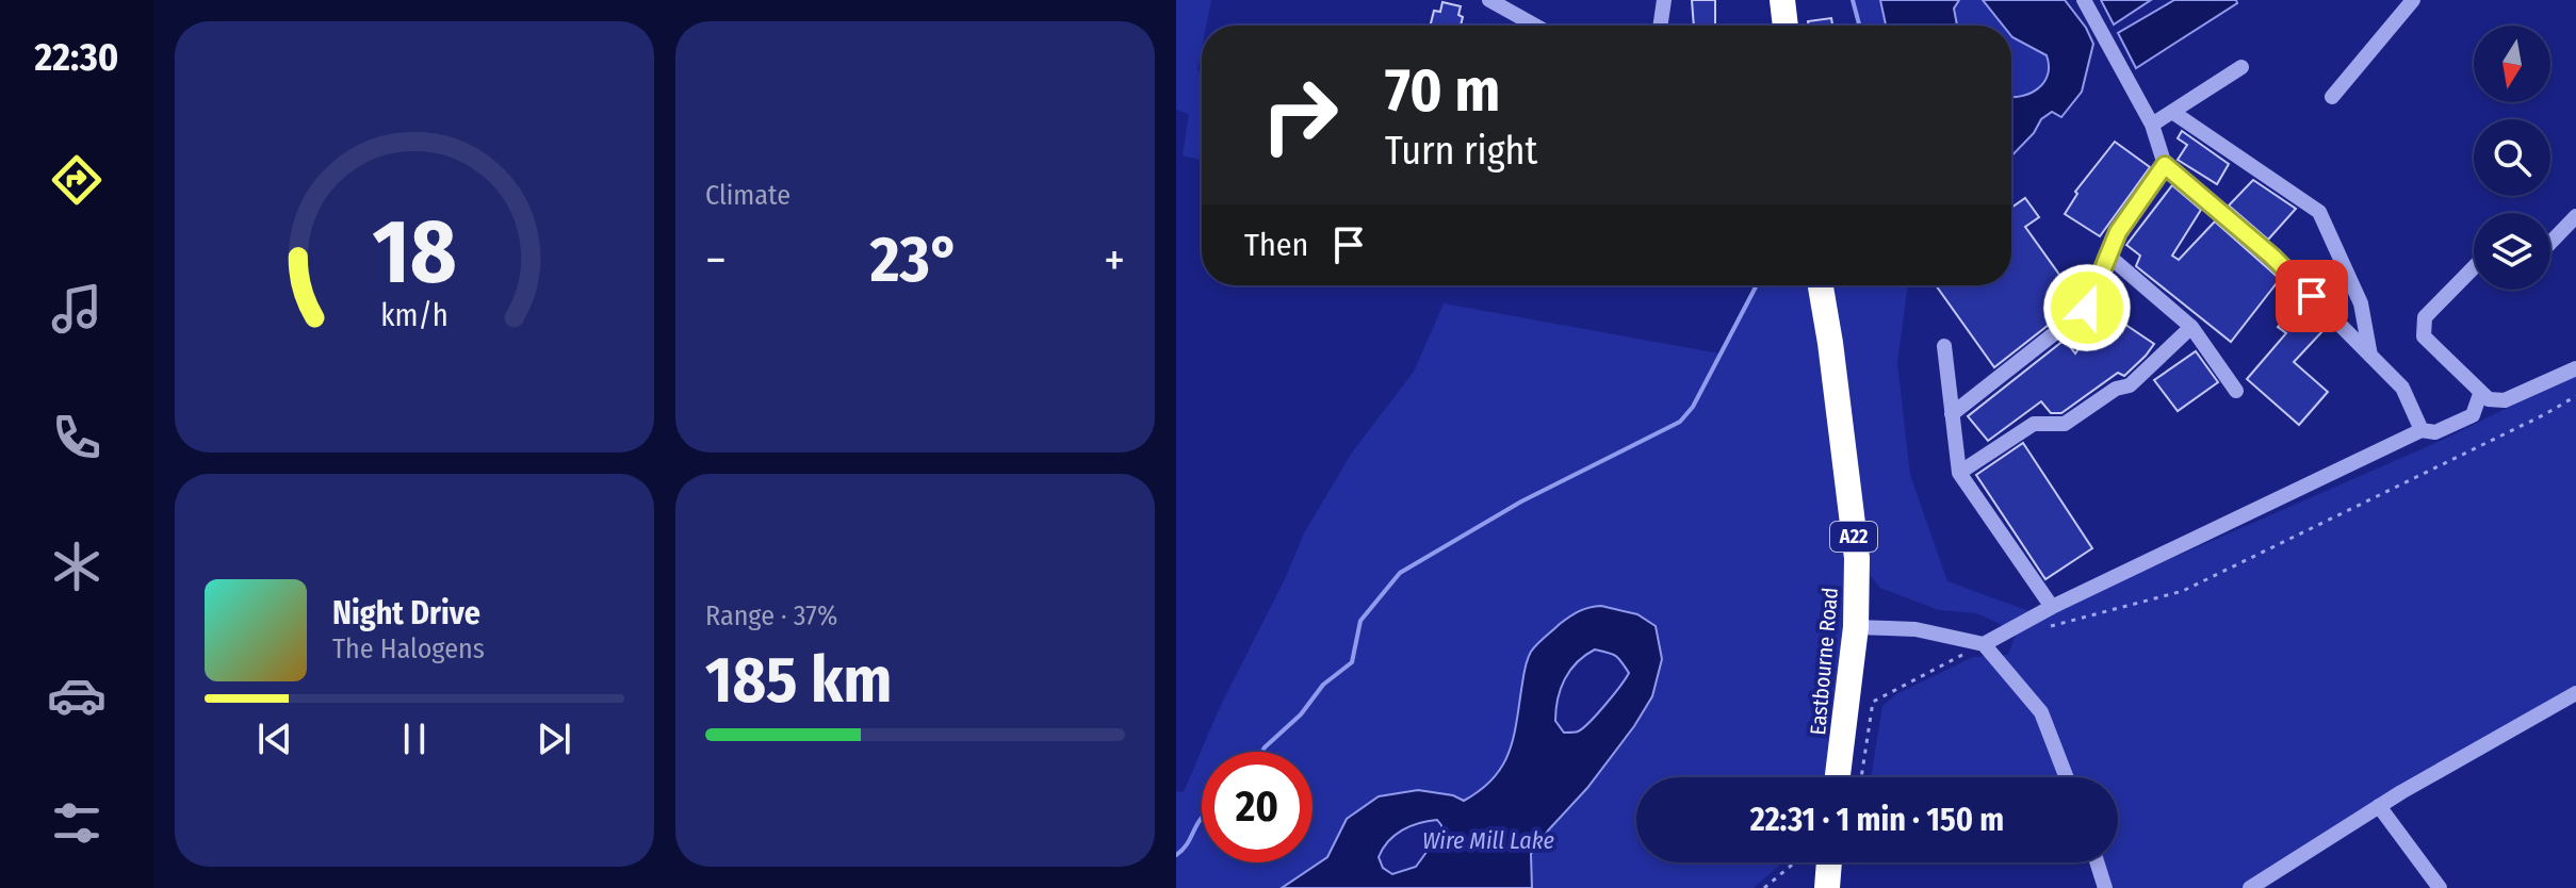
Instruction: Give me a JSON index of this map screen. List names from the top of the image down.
{
  "streets": {
    "highway": ["A22", "Eastbourne Road"]
  },
  "water": ["Wire Mill Lake"],
  "north": "bottom",
  "page": {
    "tabs": "22:30",
    "tile": [
      "Climate",
      ["Range · 37%", "185 km"]
    ],
    "turn": ["70 m", "Turn right"],
    "then": "Then",
    "heat": ["−", "23°", "+"],
    "song": ["Night Drive", "The Halogens"],
    "limit": "20",
    "trip": "22:31 · 1 min · 150 m",
    "gauge": ["18", "km/h"]
  }
}
